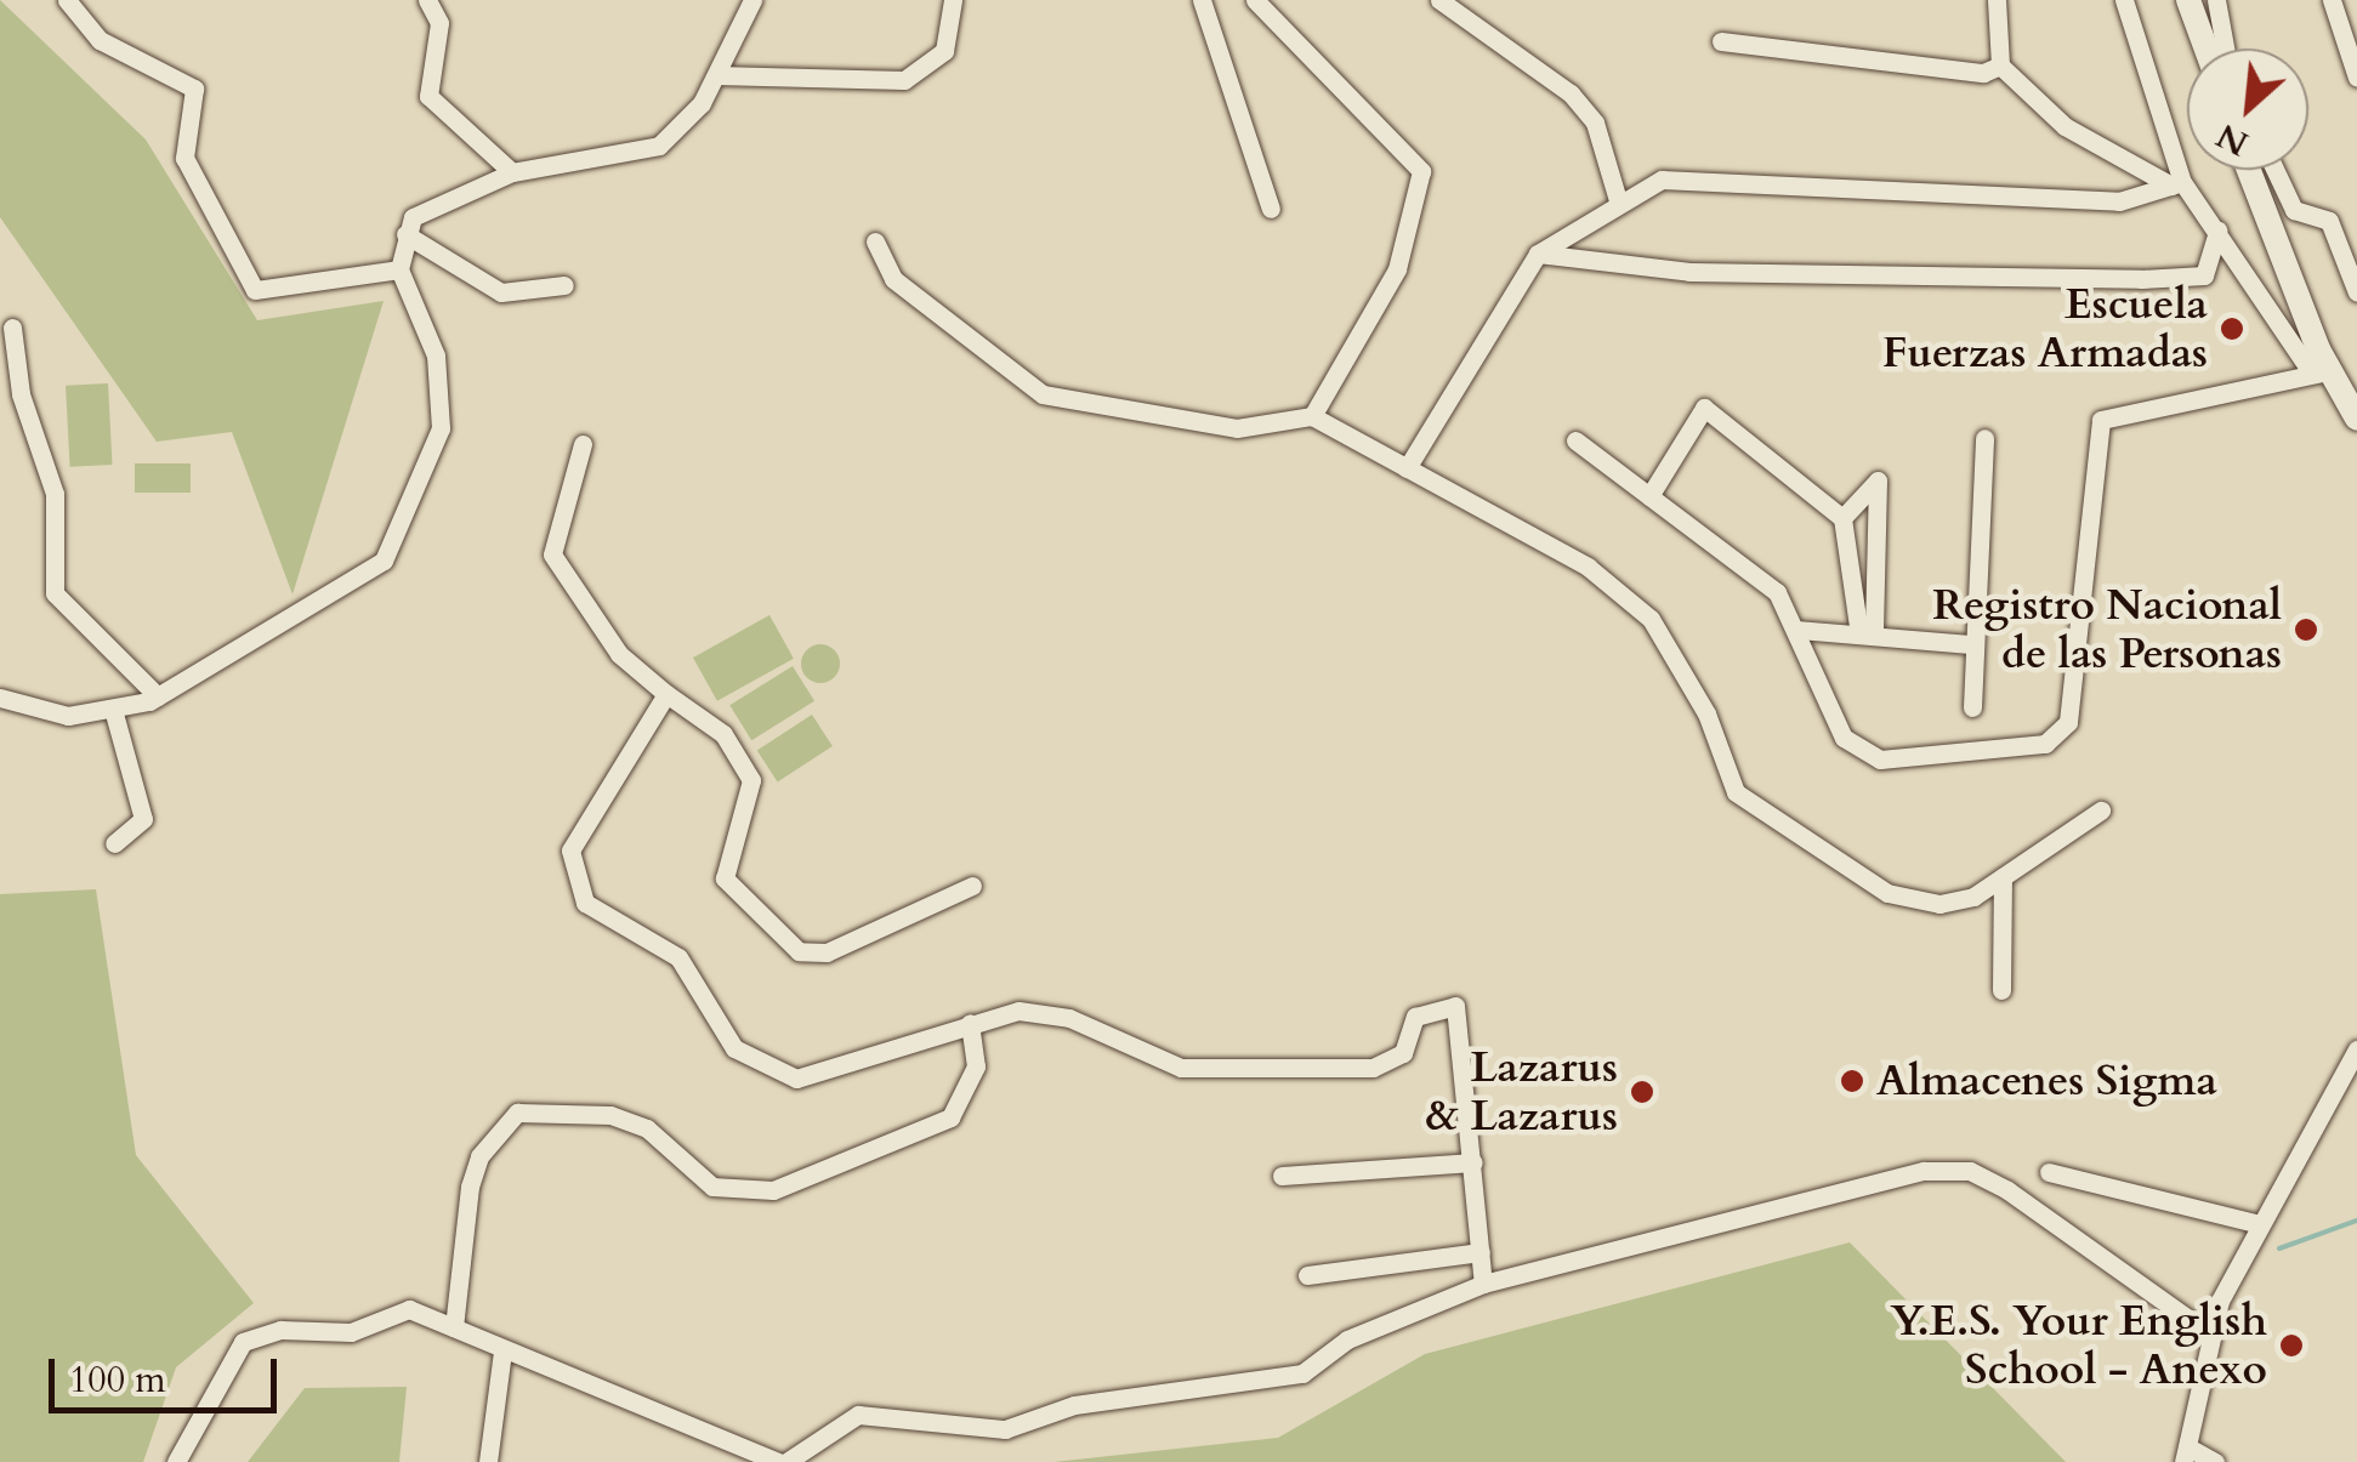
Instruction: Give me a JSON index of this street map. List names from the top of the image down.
{
  "places": [
    "Escuela Fuerzas Armadas",
    "Registro Nacional de las Personas",
    "Almacenes Sigma",
    "Lazarus & Lazarus",
    "Y.E.S. Your English School - Anexo"
  ],
  "scale_bar": "100 m",
  "north": "bottom left"
}
